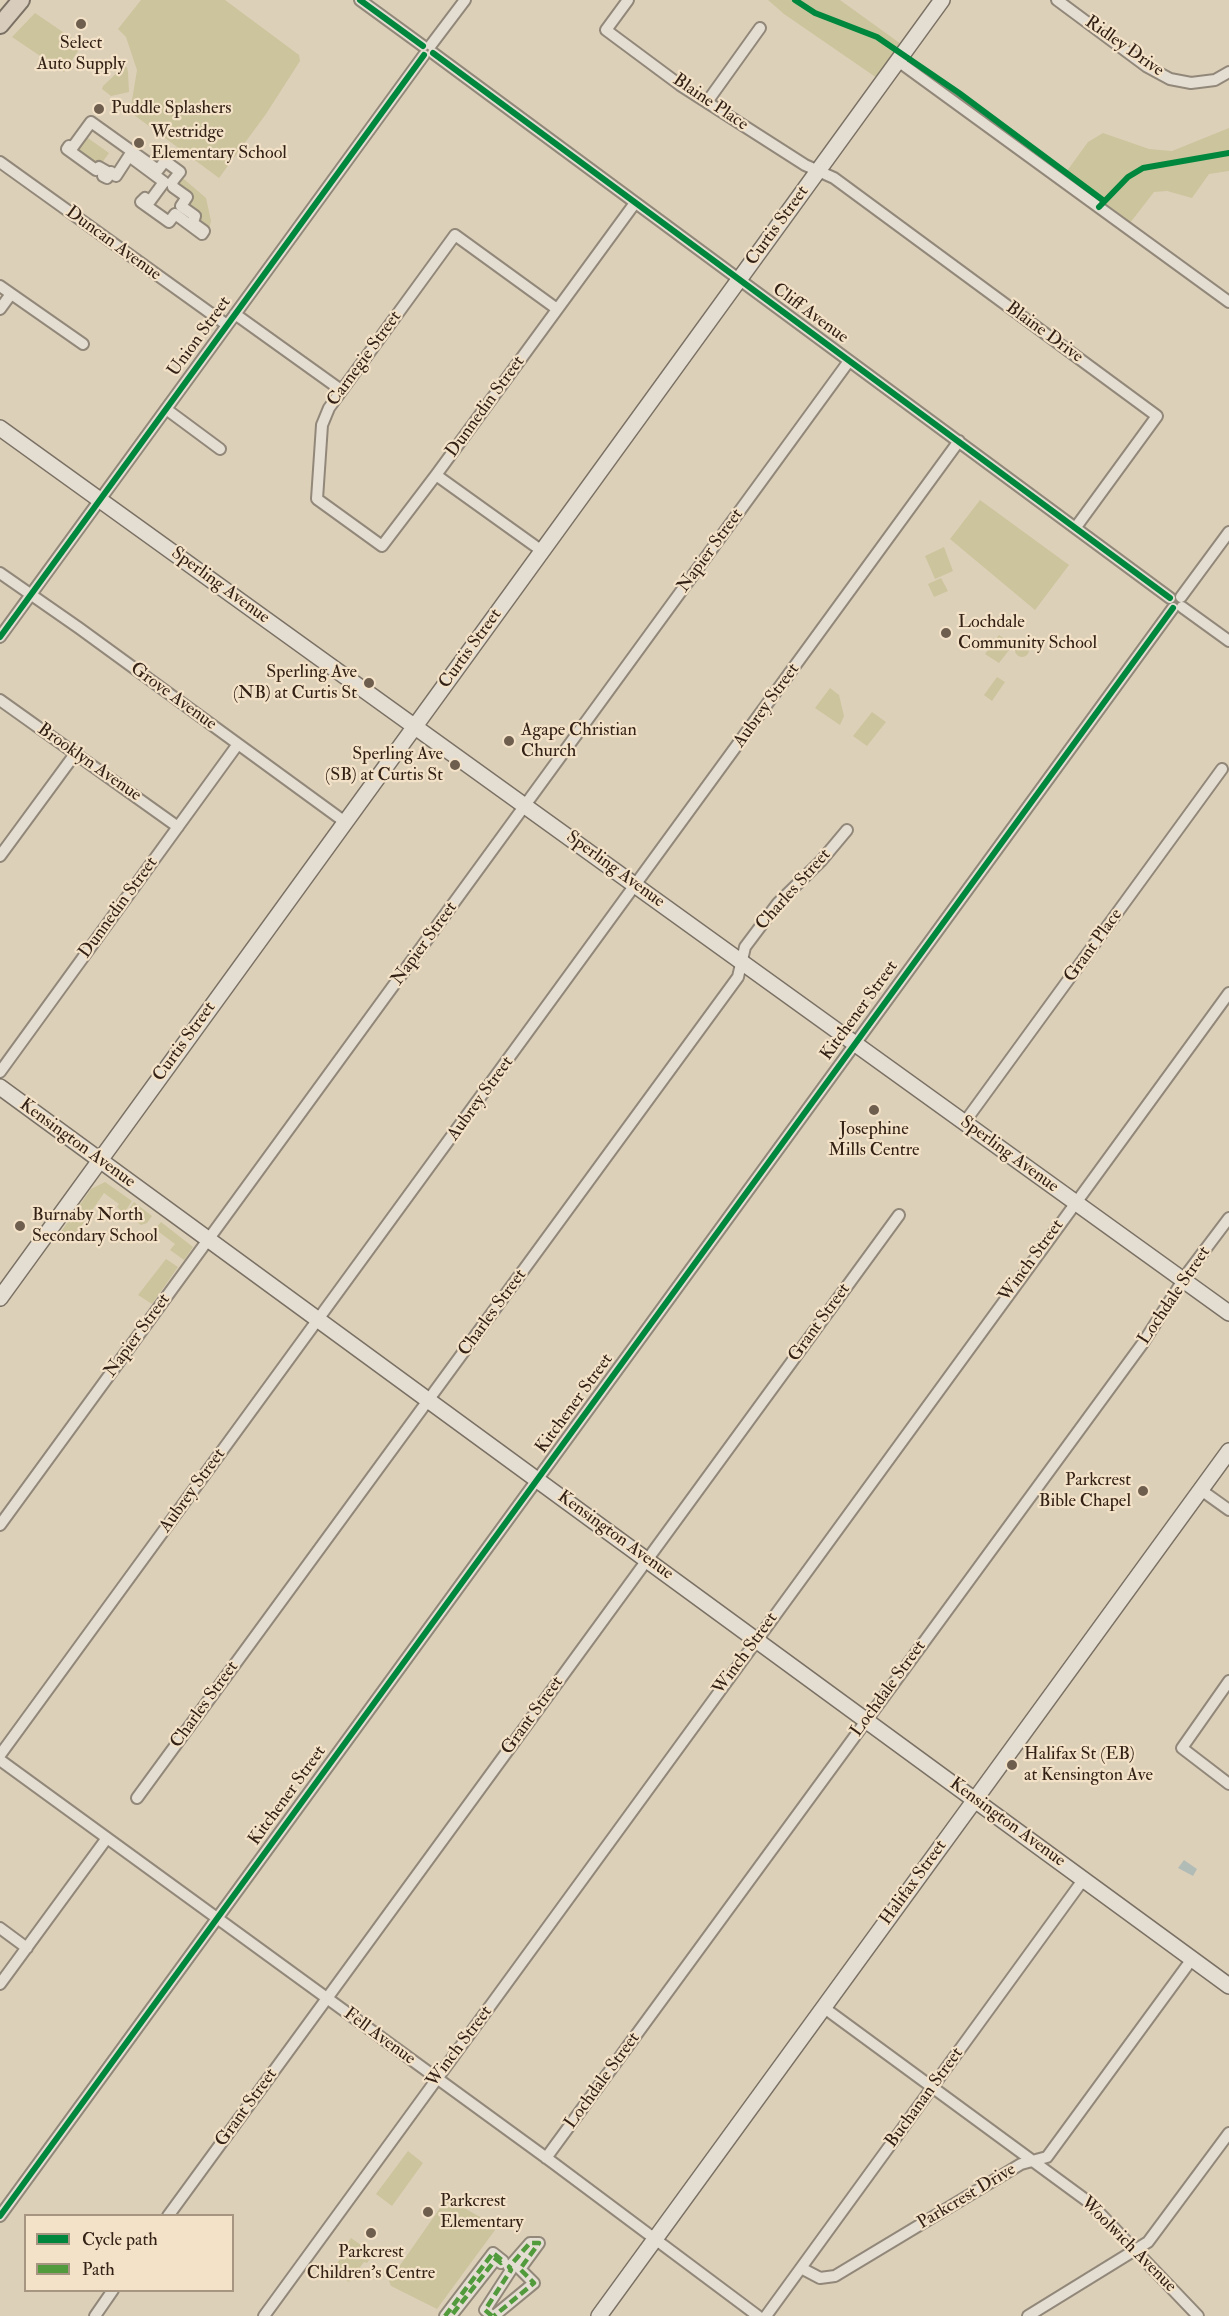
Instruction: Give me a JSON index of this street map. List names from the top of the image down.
{
  "streets": {
    "street": [
      "Ridley Drive",
      "Blaine Place",
      "Curtis Street",
      "Duncan Avenue",
      "Cliff Avenue",
      "Blaine Drive",
      "Union Street",
      "Carnegie Street",
      "Dunnedin Street",
      "Napier Street",
      "Sperling Avenue",
      "Grove Avenue",
      "Aubrey Street",
      "Brooklyn Avenue",
      "Charles Street",
      "Grant Place",
      "Kitchener Street",
      "Kensington Avenue",
      "Winch Street",
      "Lochdale Street",
      "Grant Street",
      "Halifax Street",
      "Fell Avenue",
      "Buchanan Street",
      "Parkcrest Drive",
      "Woolwich Avenue"
    ]
  },
  "crossings": [
    ["Blaine Place", "Curtis Street"],
    ["Blaine Place", "Blaine Drive"],
    ["Curtis Street", "Cliff Avenue"],
    ["Curtis Street", "Blaine Drive"],
    ["Curtis Street", "Sperling Avenue"],
    ["Curtis Street", "Grove Avenue"],
    ["Curtis Street", "Kensington Avenue"],
    ["Duncan Avenue", "Union Street"],
    ["Cliff Avenue", "Blaine Drive"],
    ["Cliff Avenue", "Union Street"],
    ["Cliff Avenue", "Dunnedin Street"],
    ["Cliff Avenue", "Napier Street"],
    ["Cliff Avenue", "Aubrey Street"],
    ["Cliff Avenue", "Kitchener Street"],
    ["Union Street", "Sperling Avenue"],
    ["Union Street", "Grove Avenue"],
    ["Carnegie Street", "Dunnedin Street"],
    ["Dunnedin Street", "Grove Avenue"],
    ["Dunnedin Street", "Brooklyn Avenue"],
    ["Napier Street", "Sperling Avenue"],
    ["Napier Street", "Kensington Avenue"],
    ["Sperling Avenue", "Aubrey Street"],
    ["Sperling Avenue", "Charles Street"],
    ["Sperling Avenue", "Grant Place"],
    ["Sperling Avenue", "Kitchener Street"],
    ["Sperling Avenue", "Winch Street"],
    ["Sperling Avenue", "Lochdale Street"],
    ["Aubrey Street", "Kensington Avenue"],
    ["Charles Street", "Kensington Avenue"],
    ["Kitchener Street", "Kensington Avenue"],
    ["Kitchener Street", "Fell Avenue"],
    ["Kensington Avenue", "Winch Street"],
    ["Kensington Avenue", "Lochdale Street"],
    ["Kensington Avenue", "Grant Street"],
    ["Kensington Avenue", "Halifax Street"],
    ["Kensington Avenue", "Buchanan Street"],
    ["Kensington Avenue", "Parkcrest Drive"],
    ["Winch Street", "Fell Avenue"],
    ["Lochdale Street", "Fell Avenue"],
    ["Grant Street", "Fell Avenue"],
    ["Halifax Street", "Fell Avenue"],
    ["Halifax Street", "Woolwich Avenue"],
    ["Buchanan Street", "Parkcrest Drive"],
    ["Buchanan Street", "Woolwich Avenue"],
    ["Parkcrest Drive", "Woolwich Avenue"]
  ],
  "places": [
    "Select Auto Supply",
    "Puddle Splashers",
    "Westridge Elementary School",
    "Lochdale Community School",
    "Sperling Ave (NB) at Curtis St",
    "Agape Christian Church",
    "Sperling Ave (SB) at Curtis St",
    "Josephine Mills Centre",
    "Burnaby North Secondary School",
    "Parkcrest Bible Chapel",
    "Halifax St (EB) at Kensington Ave",
    "Parkcrest Elementary",
    "Parkcrest Children's Centre"
  ],
  "legend": ["Cycle path", "Path"]
}
